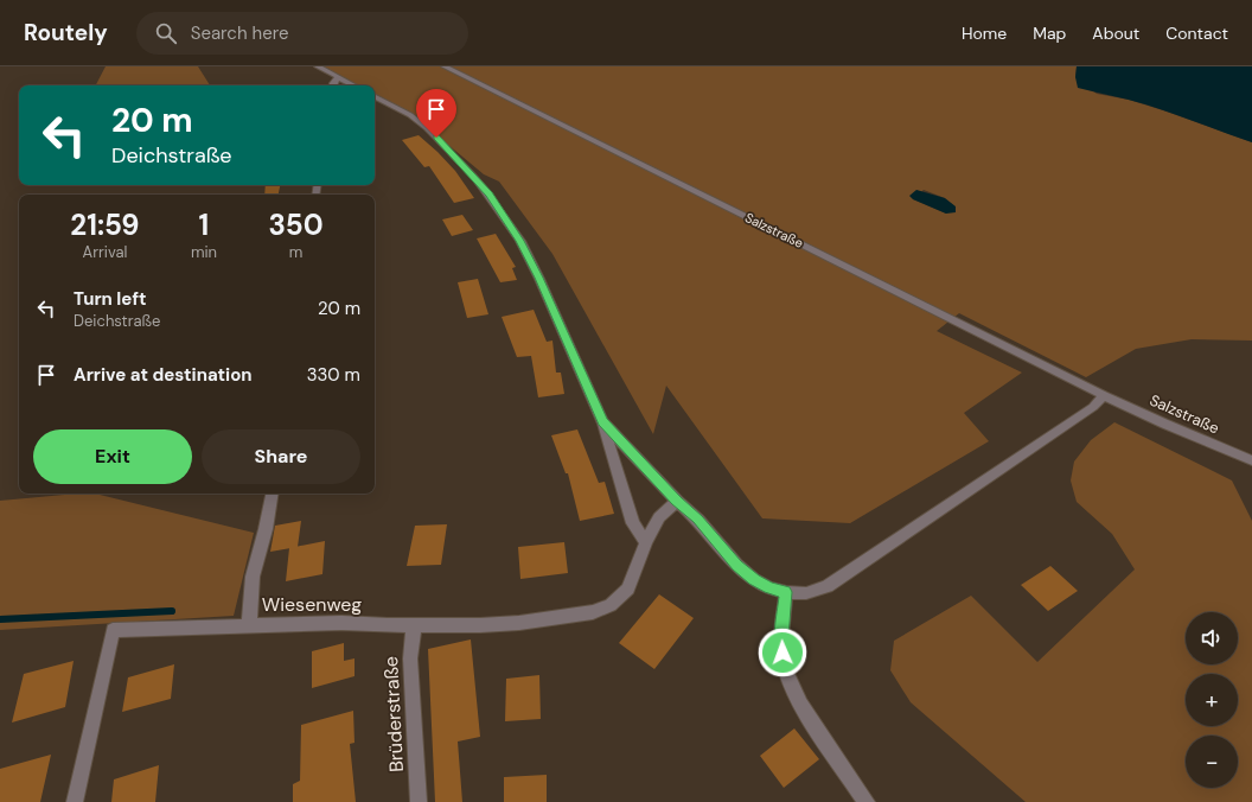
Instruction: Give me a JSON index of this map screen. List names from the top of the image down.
{
  "streets": {
    "street": ["Salzstraße", "Wiesenweg", "Brüderstraße"]
  },
  "crossings": [
    ["Wiesenweg", "Brüderstraße"]
  ],
  "page": {
    "header": "Routely",
    "search": "Search here",
    "nav": [
      "Home",
      "Map",
      "About",
      "Contact"
    ],
    "turn": ["20 m", "Deichstraße"],
    "eta": [
      "21:59",
      "Arrival",
      "1",
      "min",
      "350",
      "m"
    ],
    "list": [
      {
        "name": "Turn left",
        "note": "Deichstraße",
        "value": "20 m"
      },
      {
        "name": "Arrive at destination",
        "value": "330 m"
      }
    ],
    "buttons": ["Exit", "Share"],
    "map_buttons": ["+", "−"]
  }
}
